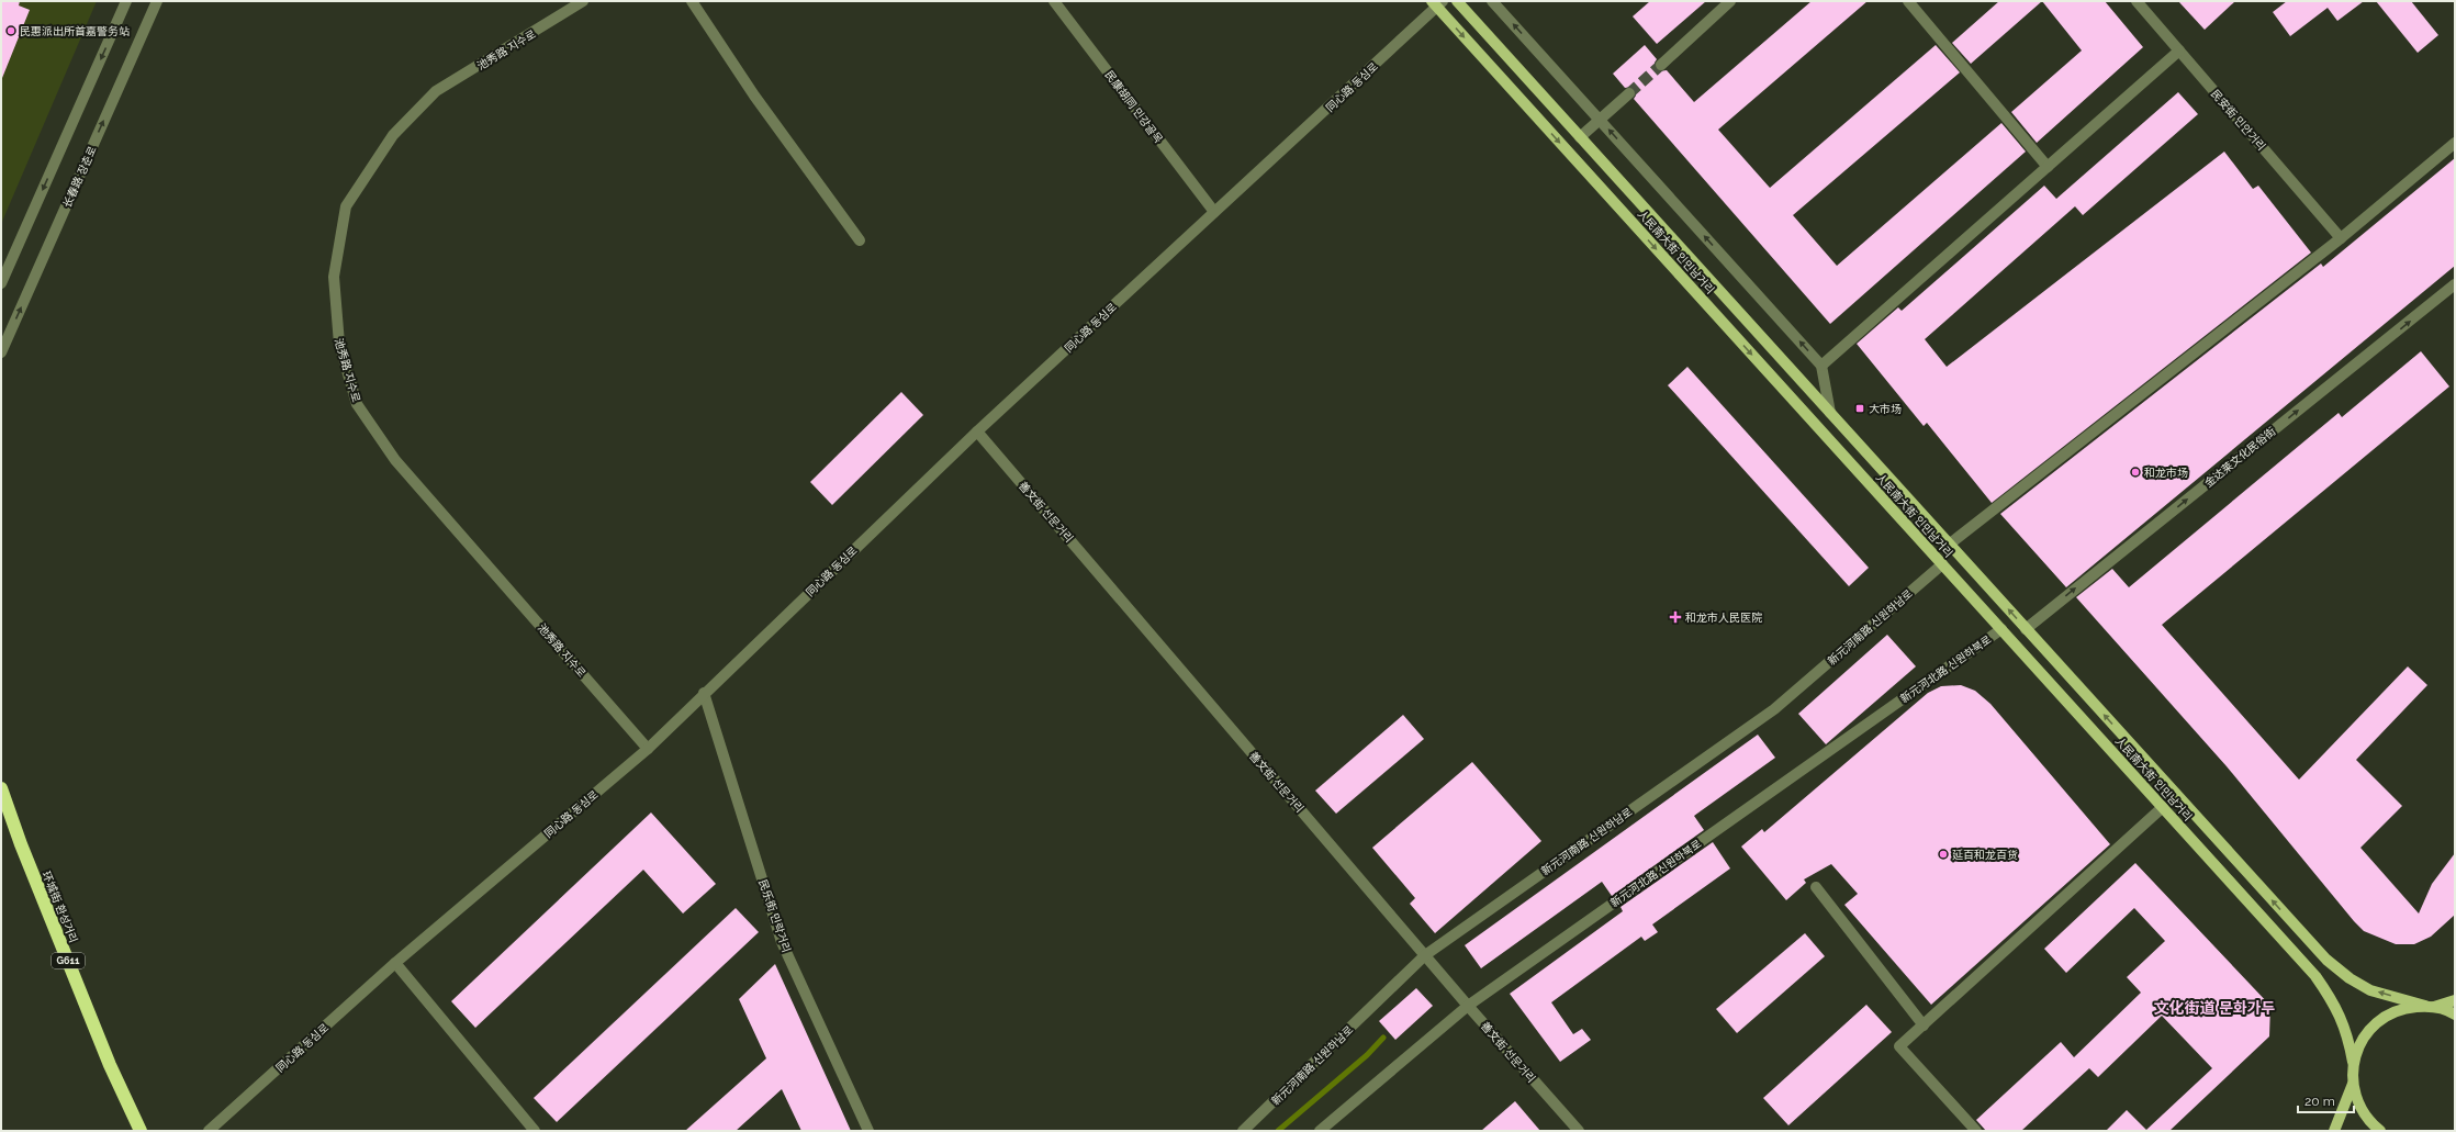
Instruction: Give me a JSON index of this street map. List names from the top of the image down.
{
  "streets": {
    "highway": ["环城街 환성거리", "G611"],
    "main road": ["人民南大街 인민남거리"],
    "street": [
      "池秀路 지수로",
      "同心路 동심로",
      "民康胡同 민강골목",
      "民安街 민안거리",
      "长春路 장춘로",
      "金达莱文化民俗街",
      "善文街 선문거리",
      "新元河南路 신원하남로",
      "新元河北路 신원하북로",
      "民乐街 민락거리"
    ]
  },
  "crossings": [
    ["池秀路 지수로", "同心路 동심로"],
    ["同心路 동심로", "民康胡同 민강골목"],
    ["同心路 동심로", "人民南大街 인민남거리"],
    ["同心路 동심로", "善文街 선문거리"],
    ["同心路 동심로", "民乐街 민락거리"],
    ["人民南大街 인민남거리", "金达莱文化民俗街"],
    ["人民南大街 인민남거리", "新元河南路 신원하남로"],
    ["人民南大街 인민남거리", "新元河北路 신원하북로"],
    ["善文街 선문거리", "新元河南路 신원하남로"],
    ["善文街 선문거리", "新元河北路 신원하북로"]
  ],
  "one_way": ["金达莱文化民俗街"],
  "districts": ["文化街道 문화가두"],
  "places": {
    "other": ["民惠派出所首嘉警务站", "和龙市场", "延百和龙百货"],
    "transit": ["大市场"],
    "health": ["和龙市人民医院"]
  },
  "scale_bar": "20 m"
}
